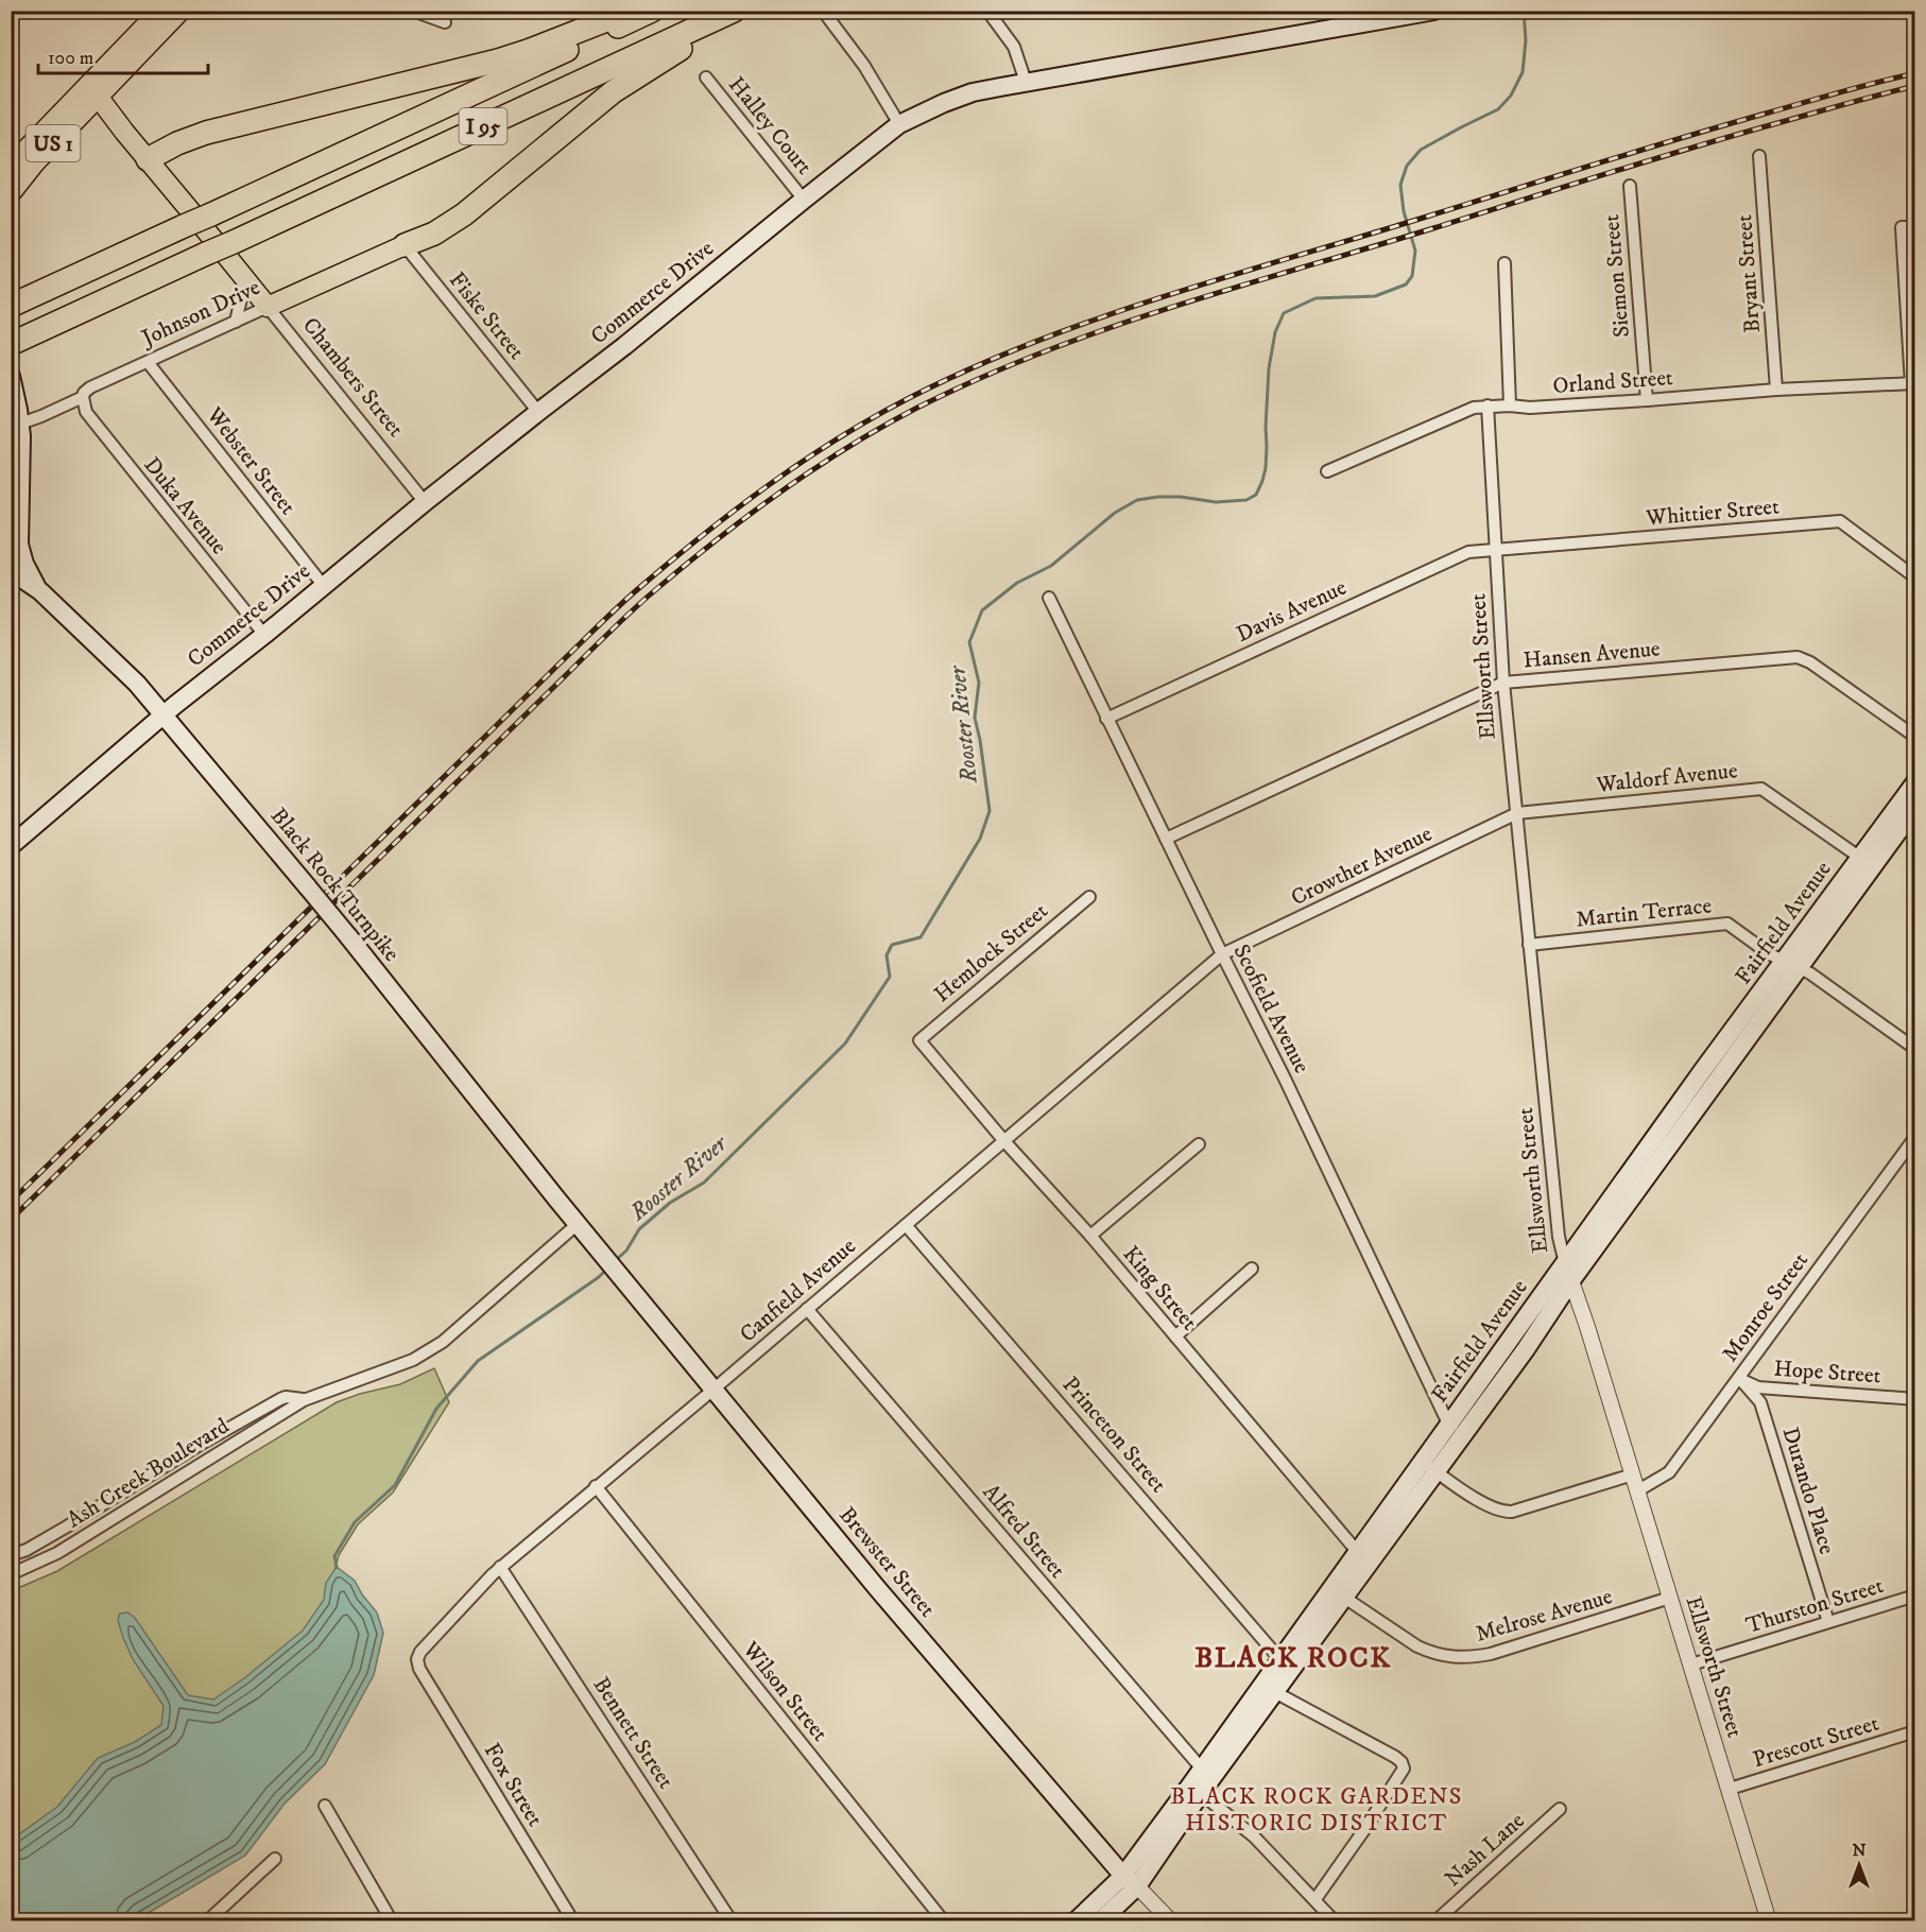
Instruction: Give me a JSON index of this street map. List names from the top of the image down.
{
  "streets": {
    "highway": ["I 95"],
    "main road": [
      "US 1",
      "Commerce Drive",
      "Johnson Drive",
      "Chambers Street",
      "Black Rock Turnpike",
      "Fairfield Avenue",
      "Brewster Street"
    ],
    "street": [
      "Halley Court",
      "Bryant Street",
      "Siemon Street",
      "Fiske Street",
      "Orland Street",
      "Webster Street",
      "Duka Avenue",
      "Whittier Street",
      "Davis Avenue",
      "Hansen Avenue",
      "Ellsworth Street",
      "Waldorf Avenue",
      "Crowther Avenue",
      "Martin Terrace",
      "Hemlock Street",
      "Scofield Avenue",
      "King Street",
      "Canfield Avenue",
      "Monroe Street",
      "Hope Street",
      "Princeton Street",
      "Ash Creek Boulevard",
      "Durando Place",
      "Alfred Street",
      "Thurston Street",
      "Melrose Avenue",
      "Wilson Street",
      "Bennett Street",
      "Prescott Street",
      "Fox Street",
      "Nash Lane"
    ]
  },
  "crossings": [
    ["Halley Court", "Commerce Drive"],
    ["US 1", "Chambers Street"],
    ["Bryant Street", "Orland Street"],
    ["Siemon Street", "Orland Street"],
    ["Commerce Drive", "Fiske Street"],
    ["Commerce Drive", "Chambers Street"],
    ["Commerce Drive", "Webster Street"],
    ["Commerce Drive", "Duka Avenue"],
    ["Commerce Drive", "Black Rock Turnpike"],
    ["Johnson Drive", "Fiske Street"],
    ["Johnson Drive", "Chambers Street"],
    ["Johnson Drive", "Webster Street"],
    ["Johnson Drive", "Duka Avenue"],
    ["Johnson Drive", "Black Rock Turnpike"],
    ["Orland Street", "Ellsworth Street"],
    ["Whittier Street", "Davis Avenue"],
    ["Whittier Street", "Ellsworth Street"],
    ["Davis Avenue", "Ellsworth Street"],
    ["Davis Avenue", "Scofield Avenue"],
    ["Hansen Avenue", "Ellsworth Street"],
    ["Hansen Avenue", "Scofield Avenue"],
    ["Ellsworth Street", "Waldorf Avenue"],
    ["Ellsworth Street", "Crowther Avenue"],
    ["Ellsworth Street", "Martin Terrace"],
    ["Ellsworth Street", "Fairfield Avenue"],
    ["Ellsworth Street", "Monroe Street"],
    ["Ellsworth Street", "Thurston Street"],
    ["Ellsworth Street", "Melrose Avenue"],
    ["Ellsworth Street", "Prescott Street"],
    ["Waldorf Avenue", "Crowther Avenue"],
    ["Waldorf Avenue", "Fairfield Avenue"],
    ["Crowther Avenue", "Scofield Avenue"],
    ["Crowther Avenue", "Canfield Avenue"],
    ["Black Rock Turnpike", "Ash Creek Boulevard"],
    ["Black Rock Turnpike", "Brewster Street"],
    ["Martin Terrace", "Fairfield Avenue"],
    ["Fairfield Avenue", "Scofield Avenue"],
    ["Fairfield Avenue", "King Street"],
    ["Fairfield Avenue", "Princeton Street"],
    ["Fairfield Avenue", "Alfred Street"],
    ["Fairfield Avenue", "Brewster Street"],
    ["Fairfield Avenue", "Melrose Avenue"],
    ["Hemlock Street", "King Street"],
    ["Scofield Avenue", "Canfield Avenue"],
    ["King Street", "Canfield Avenue"],
    ["Canfield Avenue", "Princeton Street"],
    ["Canfield Avenue", "Alfred Street"],
    ["Canfield Avenue", "Brewster Street"],
    ["Canfield Avenue", "Wilson Street"],
    ["Canfield Avenue", "Bennett Street"],
    ["Canfield Avenue", "Fox Street"],
    ["Monroe Street", "Hope Street"],
    ["Monroe Street", "Durando Place"],
    ["Hope Street", "Durando Place"],
    ["Ash Creek Boulevard", "Brewster Street"],
    ["Durando Place", "Thurston Street"]
  ],
  "districts": ["BLACK ROCK", "BLACK ROCK GARDENS HISTORIC DISTRICT"],
  "water": ["Rooster River"],
  "scale_bar": "100 m",
  "north": "top"
}
